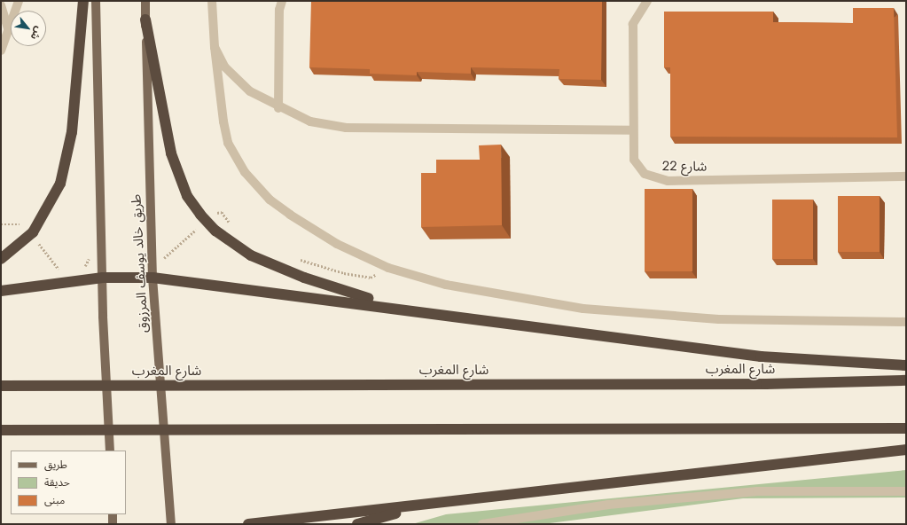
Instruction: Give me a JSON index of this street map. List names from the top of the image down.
{
  "streets": {
    "highway": ["شارع المغرب"],
    "main road": ["طريق خالد يوسف المرزوق"],
    "street": ["شارع 22"]
  },
  "legend": ["طريق", "حديقة", "مبنى"],
  "north": "bottom right"
}
